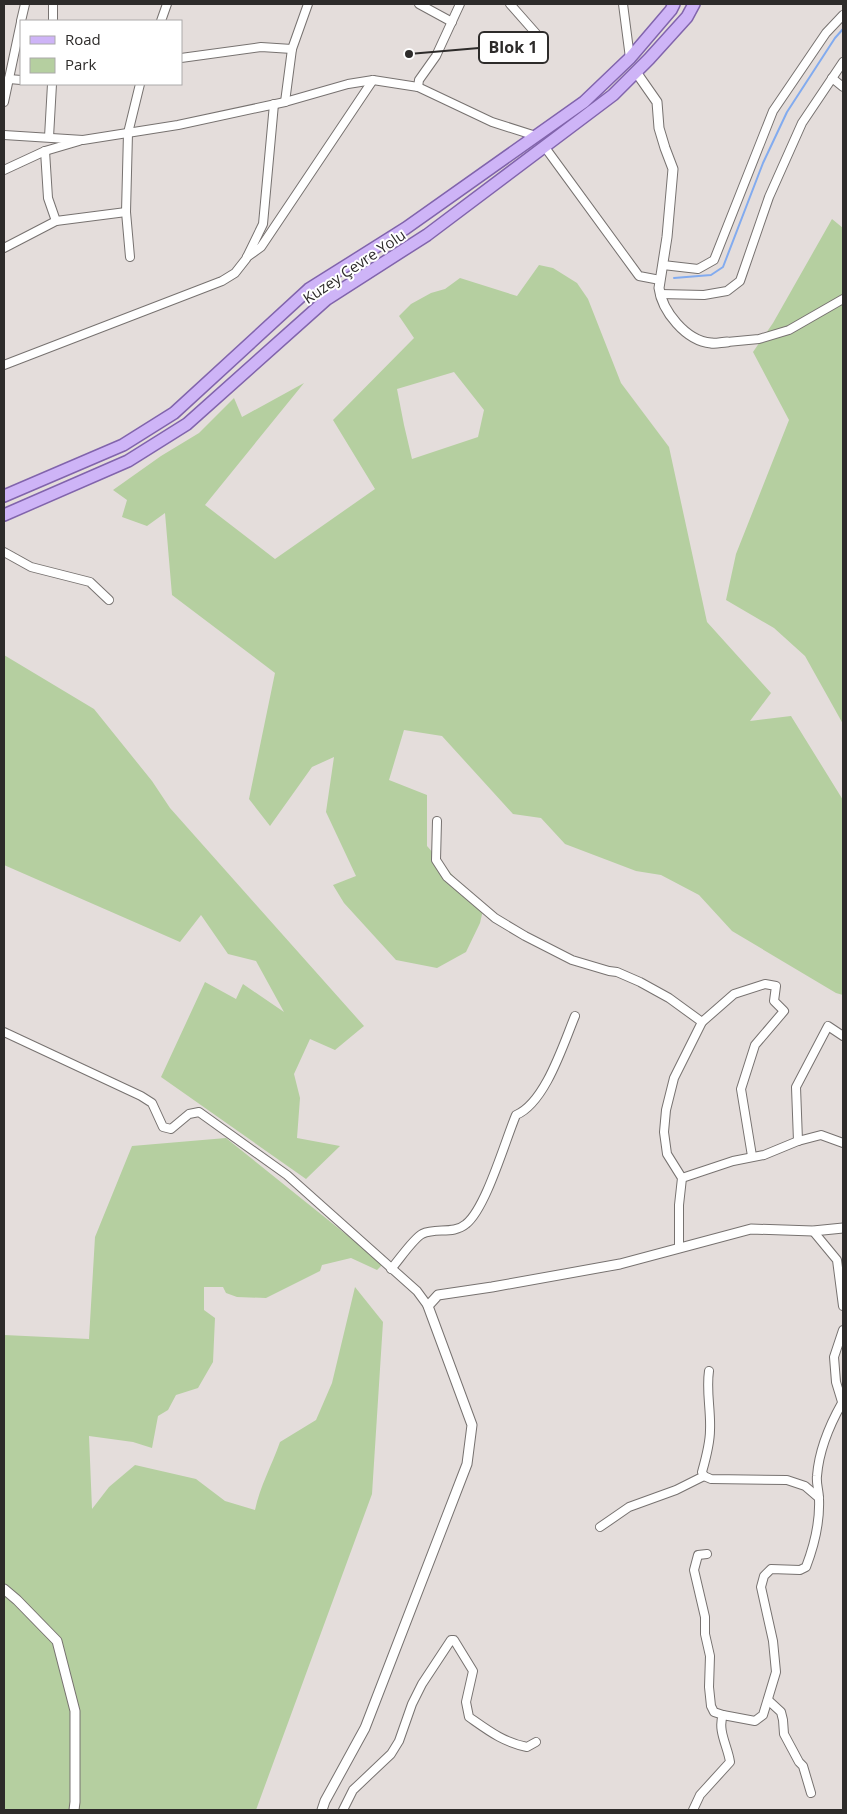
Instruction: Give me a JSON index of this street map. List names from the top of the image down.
{
  "streets": {
    "main road": ["Kuzey Çevre Yolu"]
  },
  "places": ["Blok 1"],
  "legend": ["Road", "Park"]
}
